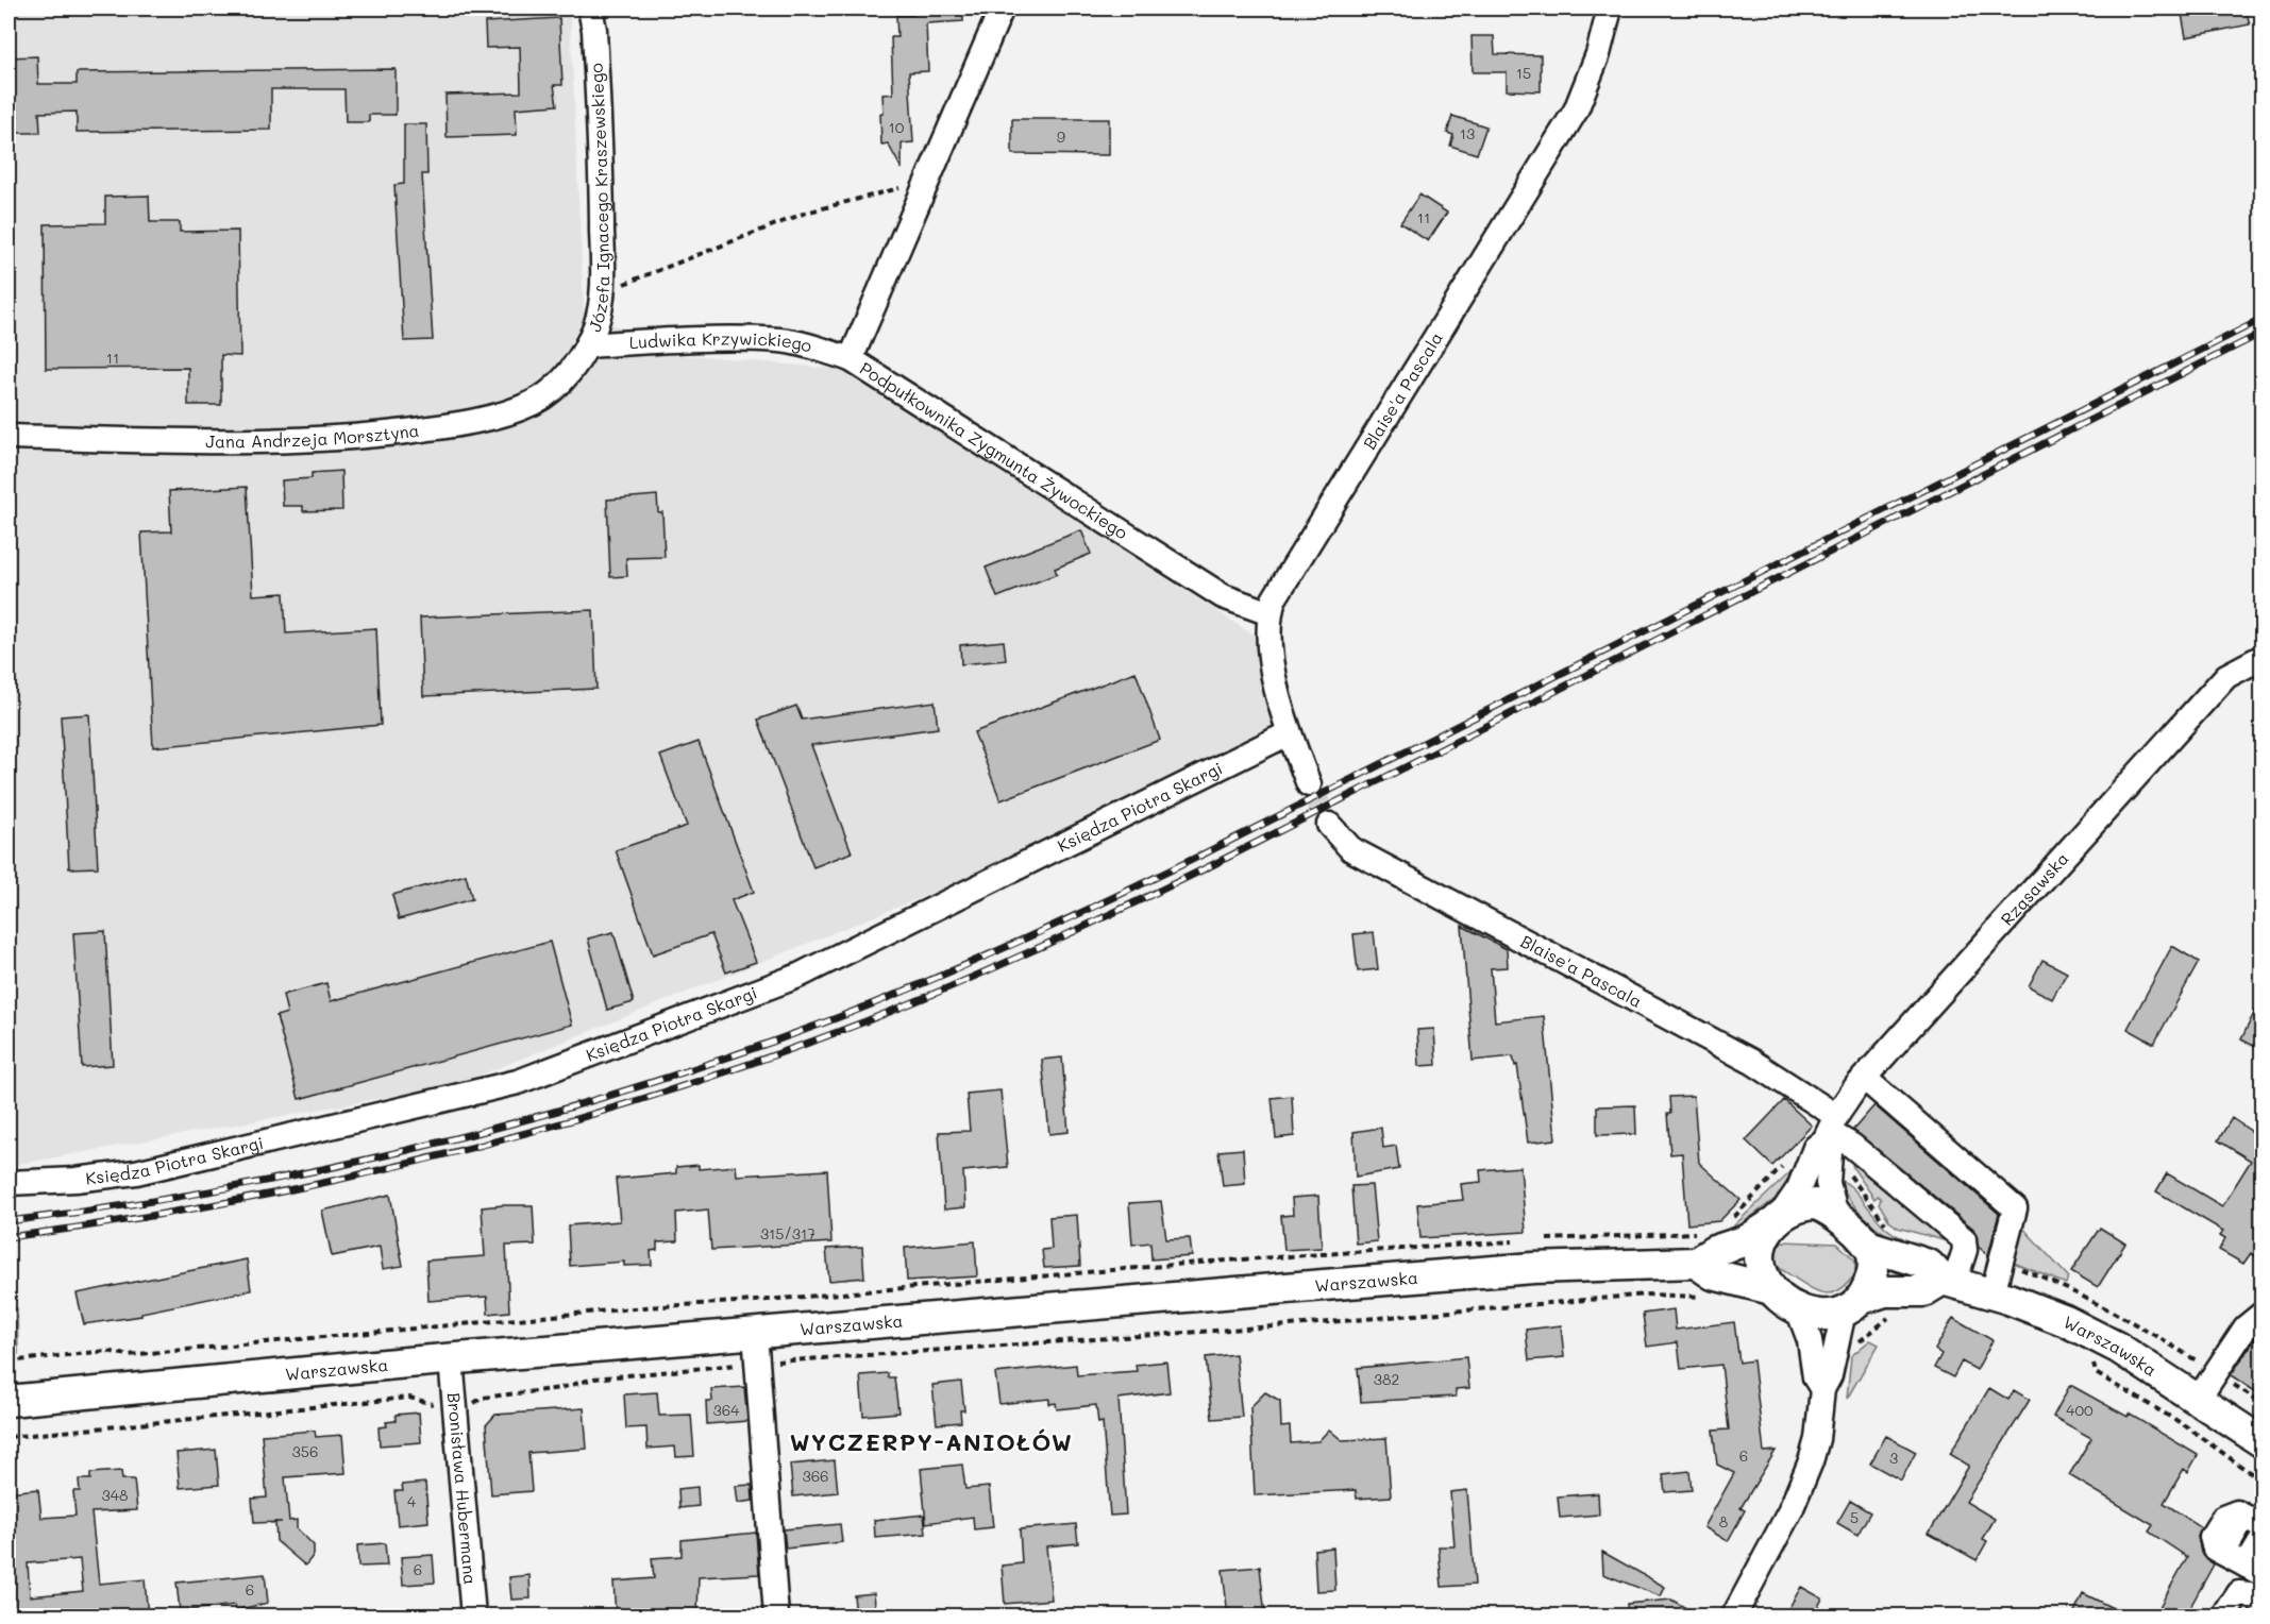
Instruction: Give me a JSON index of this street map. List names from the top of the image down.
{
  "streets": {
    "main road": ["Warszawska"],
    "street": [
      "Józefa Ignacego Kraszewskiego",
      "Ludwika Krzywickiego",
      "Blaise'a Pascala",
      "Jana Andrzeja Morsztyna",
      "Podpułkownika Zygmunta Żywockiego",
      "Księdza Piotra Skargi",
      "Rząsawska",
      "Bronisława Hubermana"
    ]
  },
  "crossings": [
    ["Józefa Ignacego Kraszewskiego", "Ludwika Krzywickiego"],
    ["Józefa Ignacego Kraszewskiego", "Jana Andrzeja Morsztyna"],
    ["Ludwika Krzywickiego", "Jana Andrzeja Morsztyna"],
    ["Ludwika Krzywickiego", "Podpułkownika Zygmunta Żywockiego"],
    ["Blaise'a Pascala", "Podpułkownika Zygmunta Żywockiego"],
    ["Blaise'a Pascala", "Księdza Piotra Skargi"],
    ["Blaise'a Pascala", "Rząsawska"],
    ["Blaise'a Pascala", "Warszawska"],
    ["Rząsawska", "Warszawska"],
    ["Warszawska", "Bronisława Hubermana"]
  ],
  "districts": ["WYCZERPY-ANIOŁÓW"],
  "house_numbers": [
    "15",
    "10",
    "13",
    "9",
    "11",
    "11",
    "315/317",
    "382",
    "364",
    "400",
    "356",
    "6",
    "3",
    "366",
    "348",
    "4",
    "5",
    "8",
    "6",
    "6"
  ]
}
